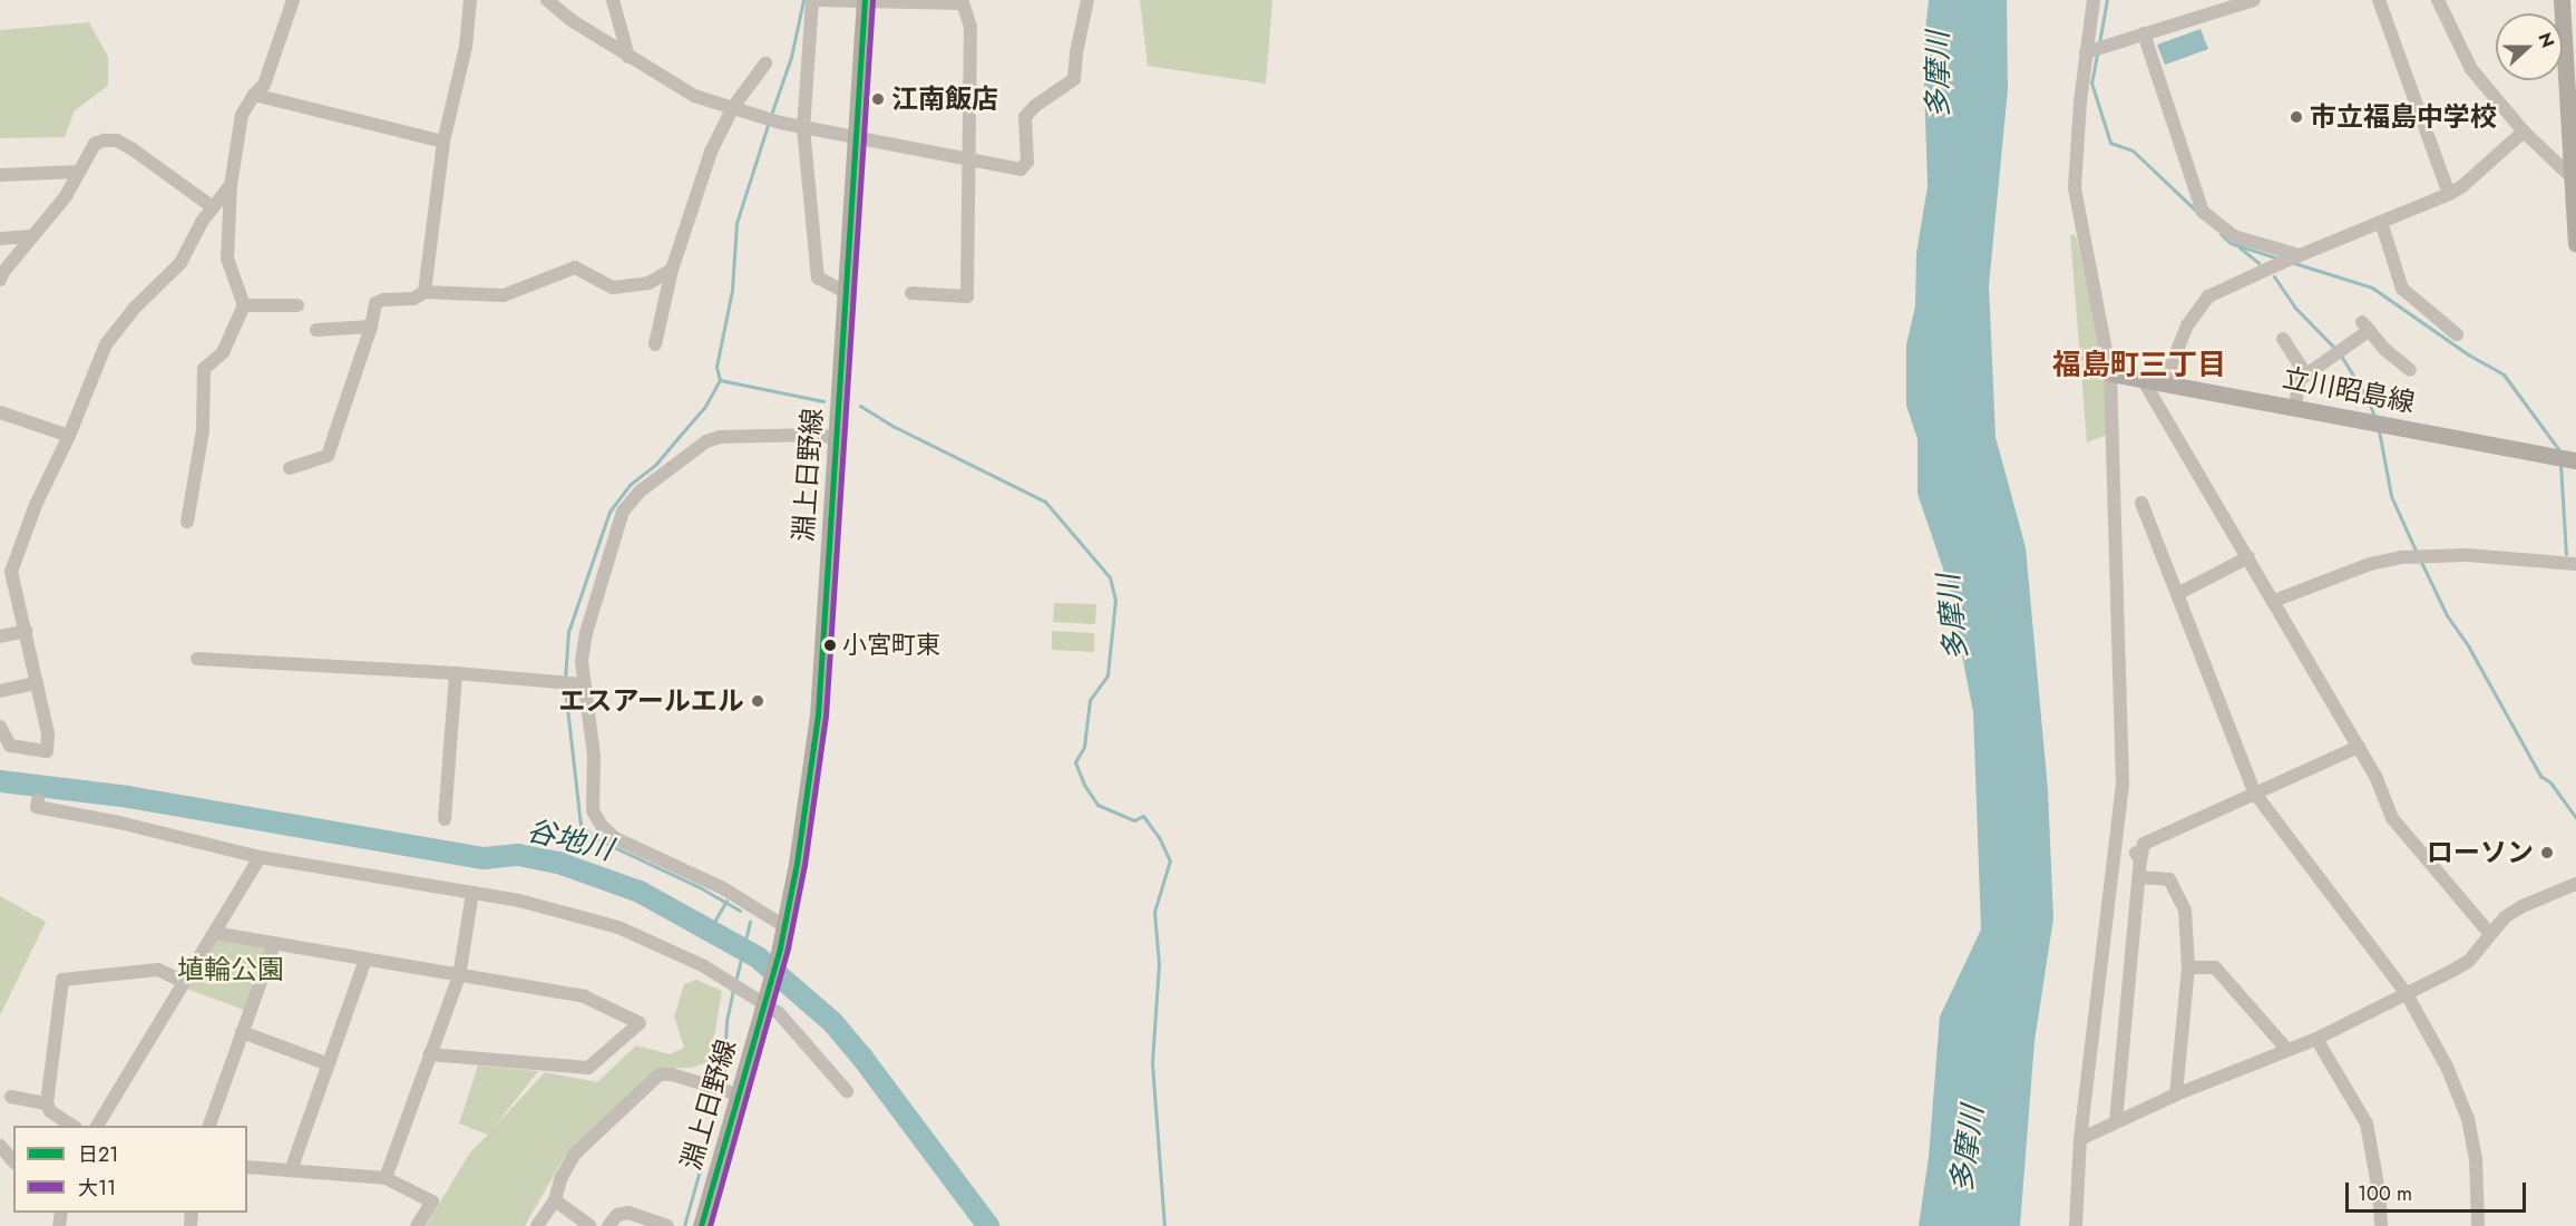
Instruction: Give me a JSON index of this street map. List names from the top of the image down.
{
  "streets": {
    "main road": ["立川昭島線", "淵上日野線"]
  },
  "districts": ["福島町三丁目"],
  "water": ["多摩川", "谷地川"],
  "parks": ["埴輪公園"],
  "places": [
    "江南飯店",
    "市立福島中学校",
    "小宮町東",
    "エスアールエル",
    "ローソン"
  ],
  "lines": ["transit line 日21", "transit line 大11"],
  "legend": ["日21", "大11"],
  "scale_bar": "100 m",
  "north": "right"
}
